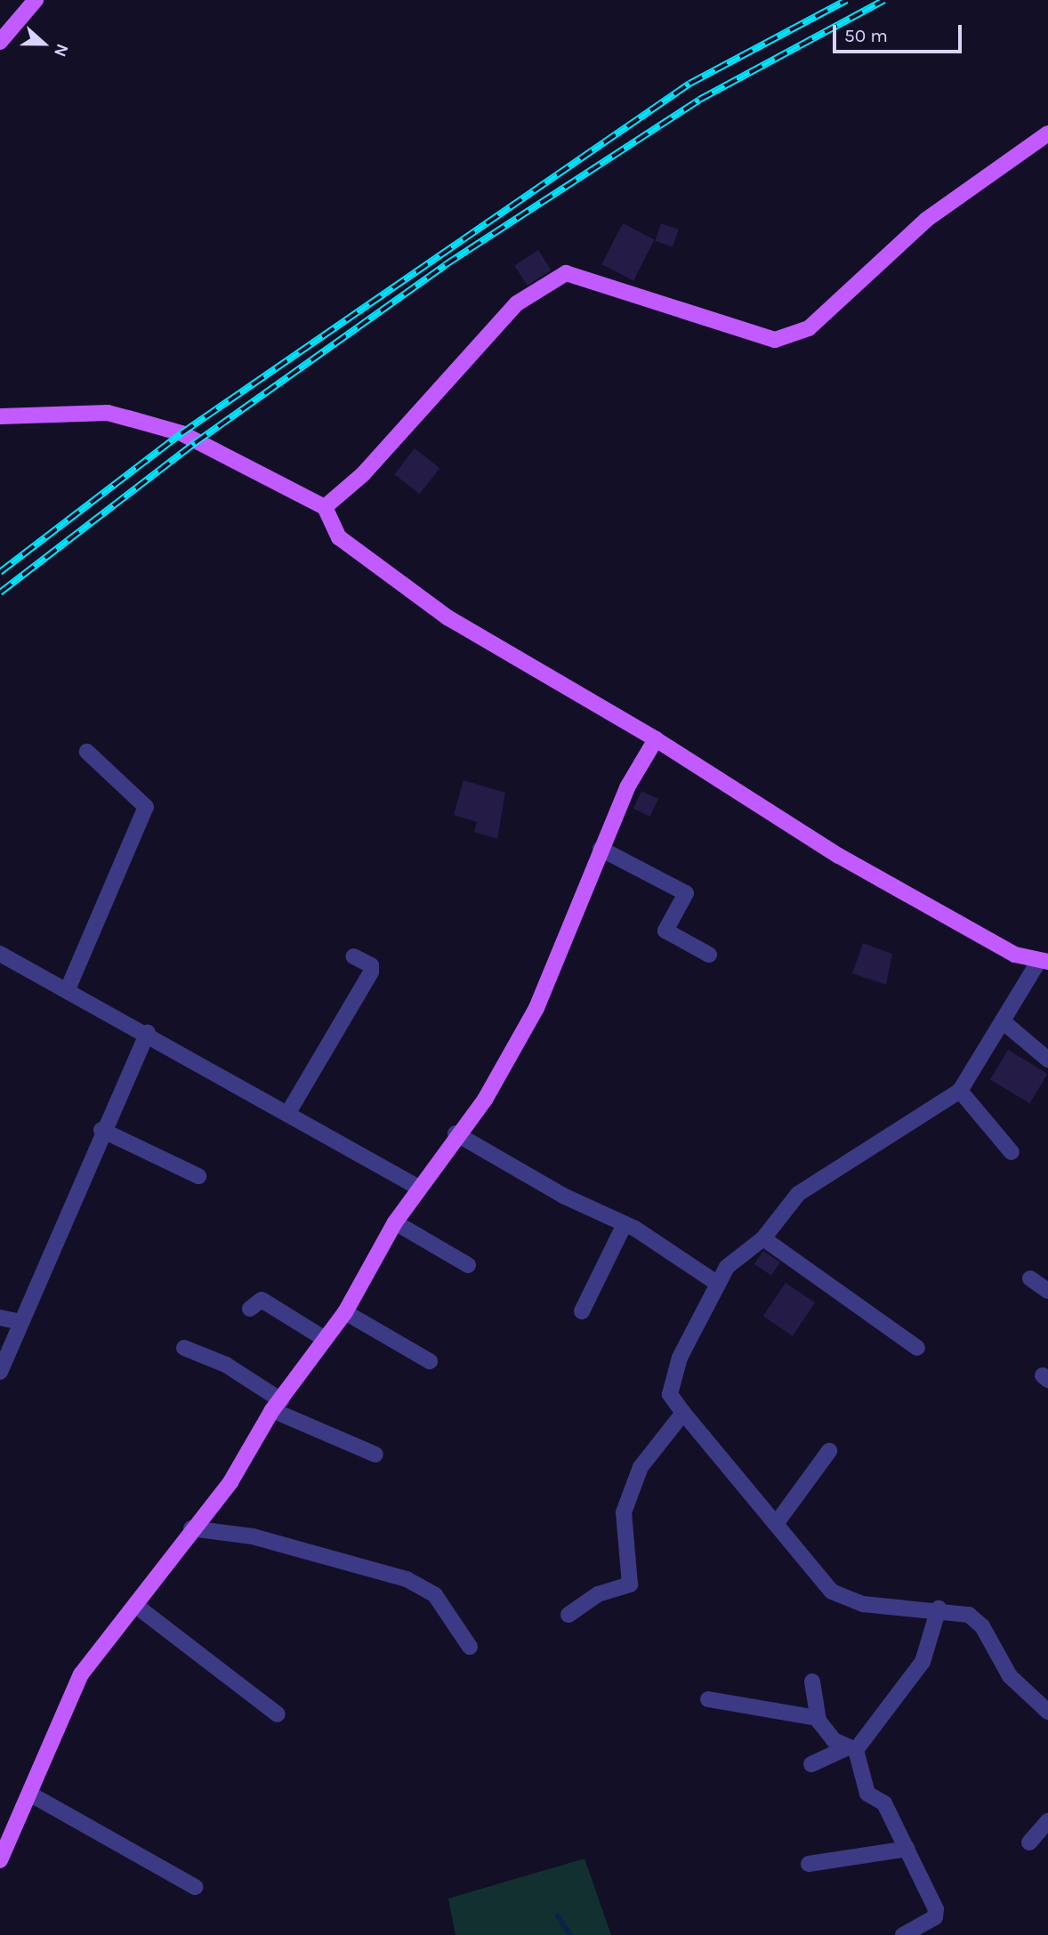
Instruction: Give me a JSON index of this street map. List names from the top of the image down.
{
  "scale_bar": "50 m",
  "north": "right"
}
